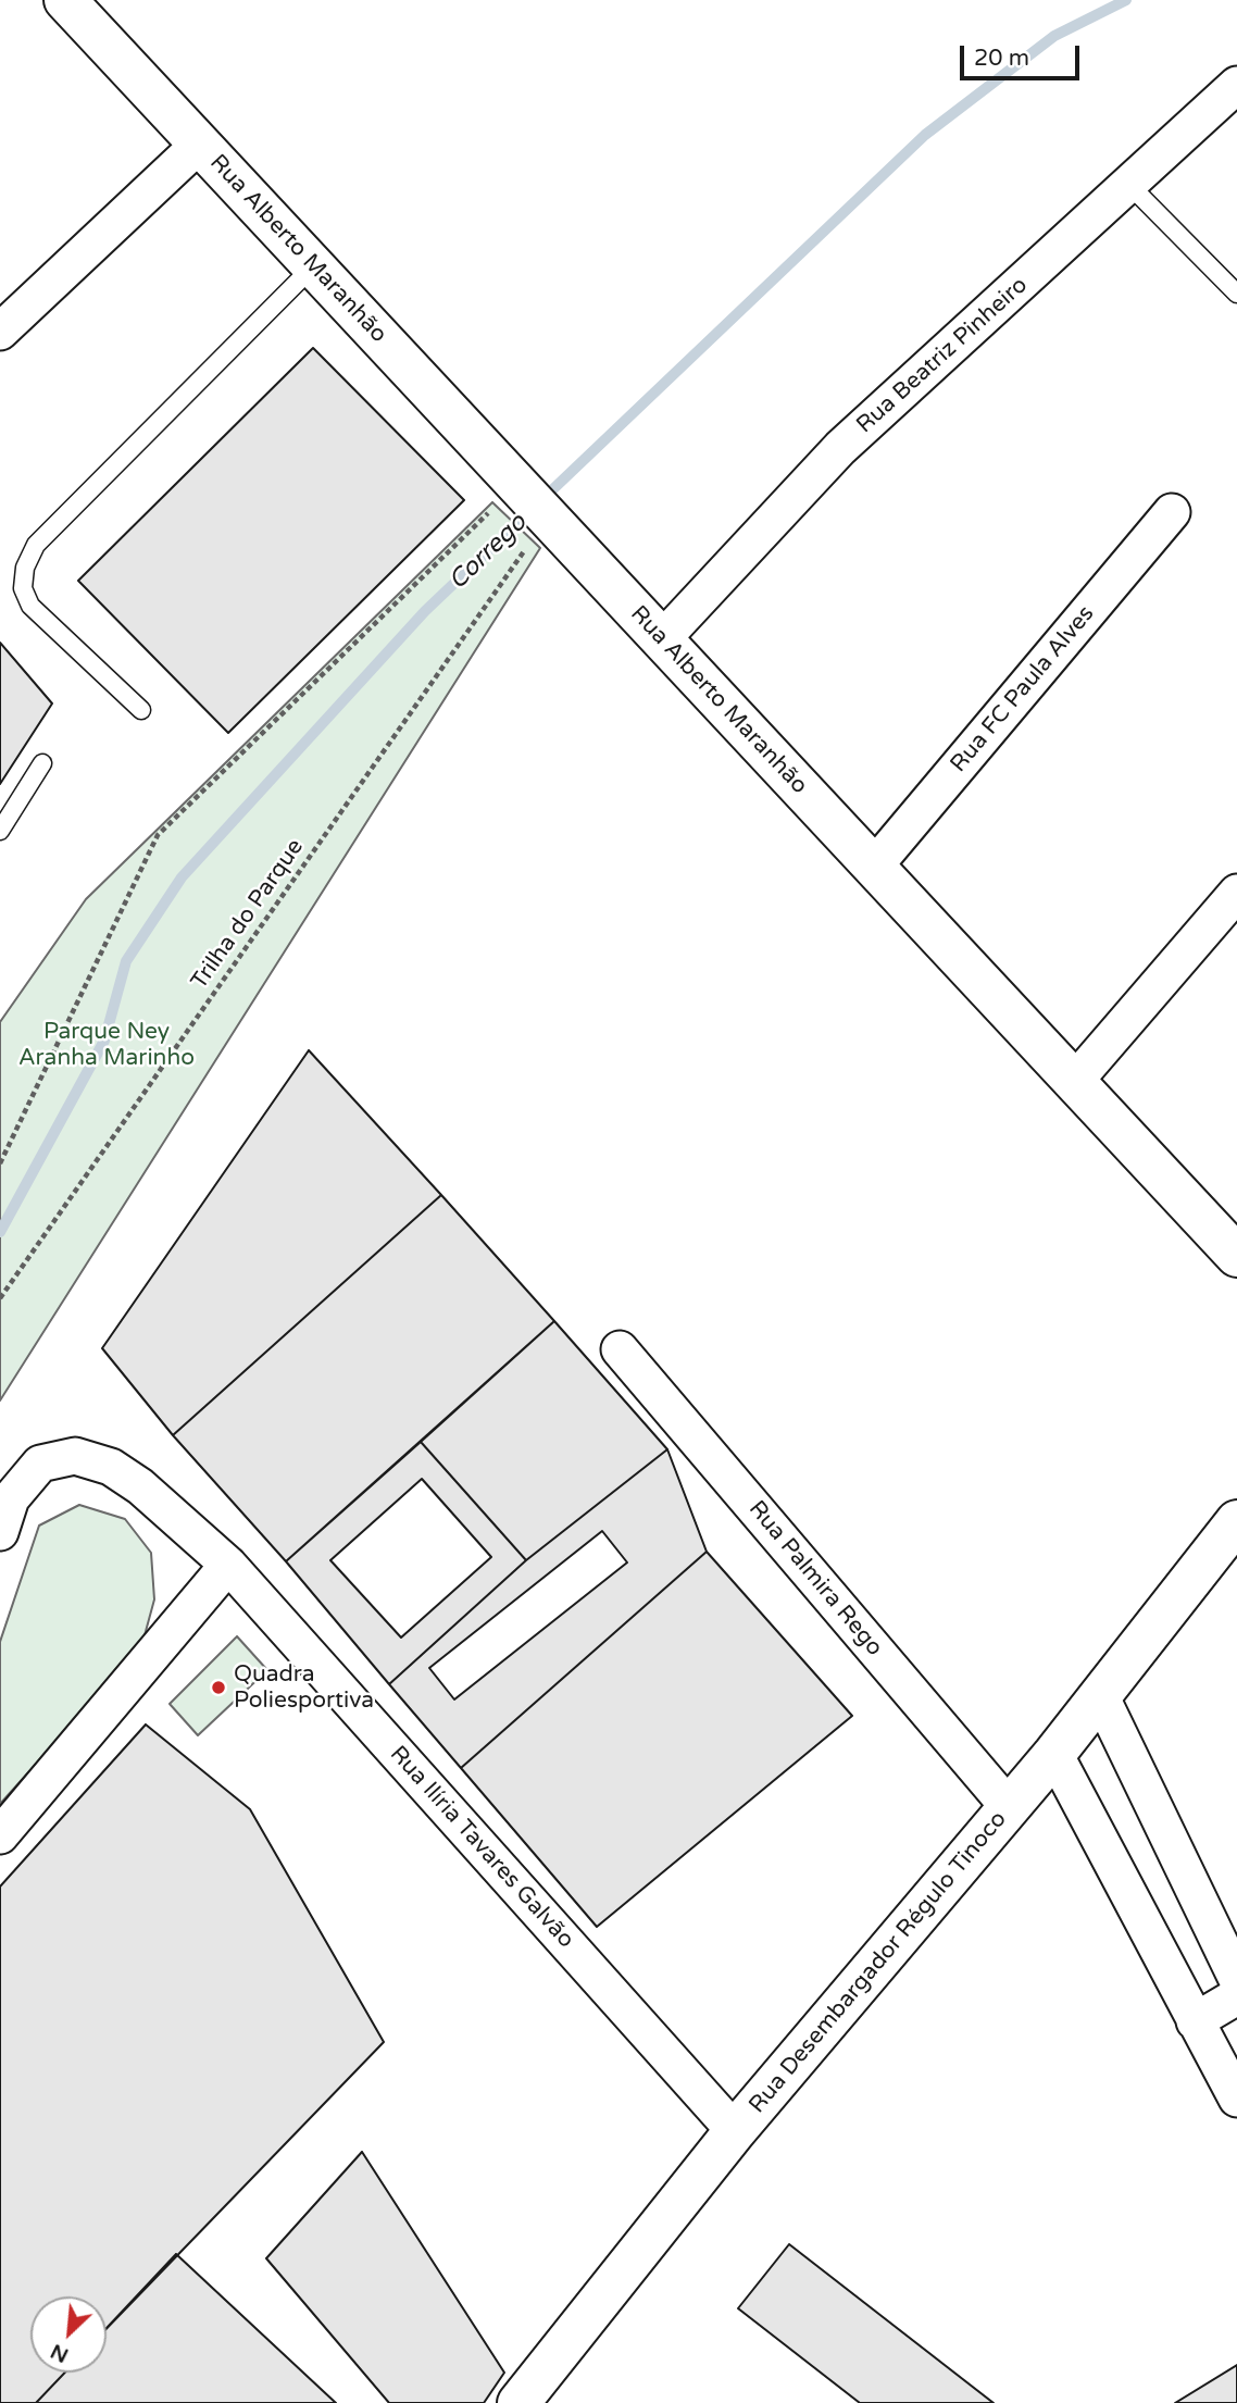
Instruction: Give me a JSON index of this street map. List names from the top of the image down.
{
  "streets": {
    "street": [
      "Rua Alberto Maranhão",
      "Rua Beatriz Pinheiro",
      "Rua FC Paula Alves",
      "Rua Palmira Rego",
      "Rua Ilíria Tavares Galvão",
      "Rua Desembargador Régulo Tinoco"
    ],
    "path": ["Trilha do Parque"]
  },
  "crossings": [
    ["Rua Alberto Maranhão", "Rua Beatriz Pinheiro"],
    ["Rua Alberto Maranhão", "Rua FC Paula Alves"],
    ["Rua Palmira Rego", "Rua Desembargador Régulo Tinoco"],
    ["Rua Ilíria Tavares Galvão", "Rua Desembargador Régulo Tinoco"]
  ],
  "water": ["Corrego"],
  "parks": ["Parque Ney Aranha Marinho"],
  "places": ["Quadra Poliesportiva"],
  "scale_bar": "20 m",
  "north": "bottom left"
}
